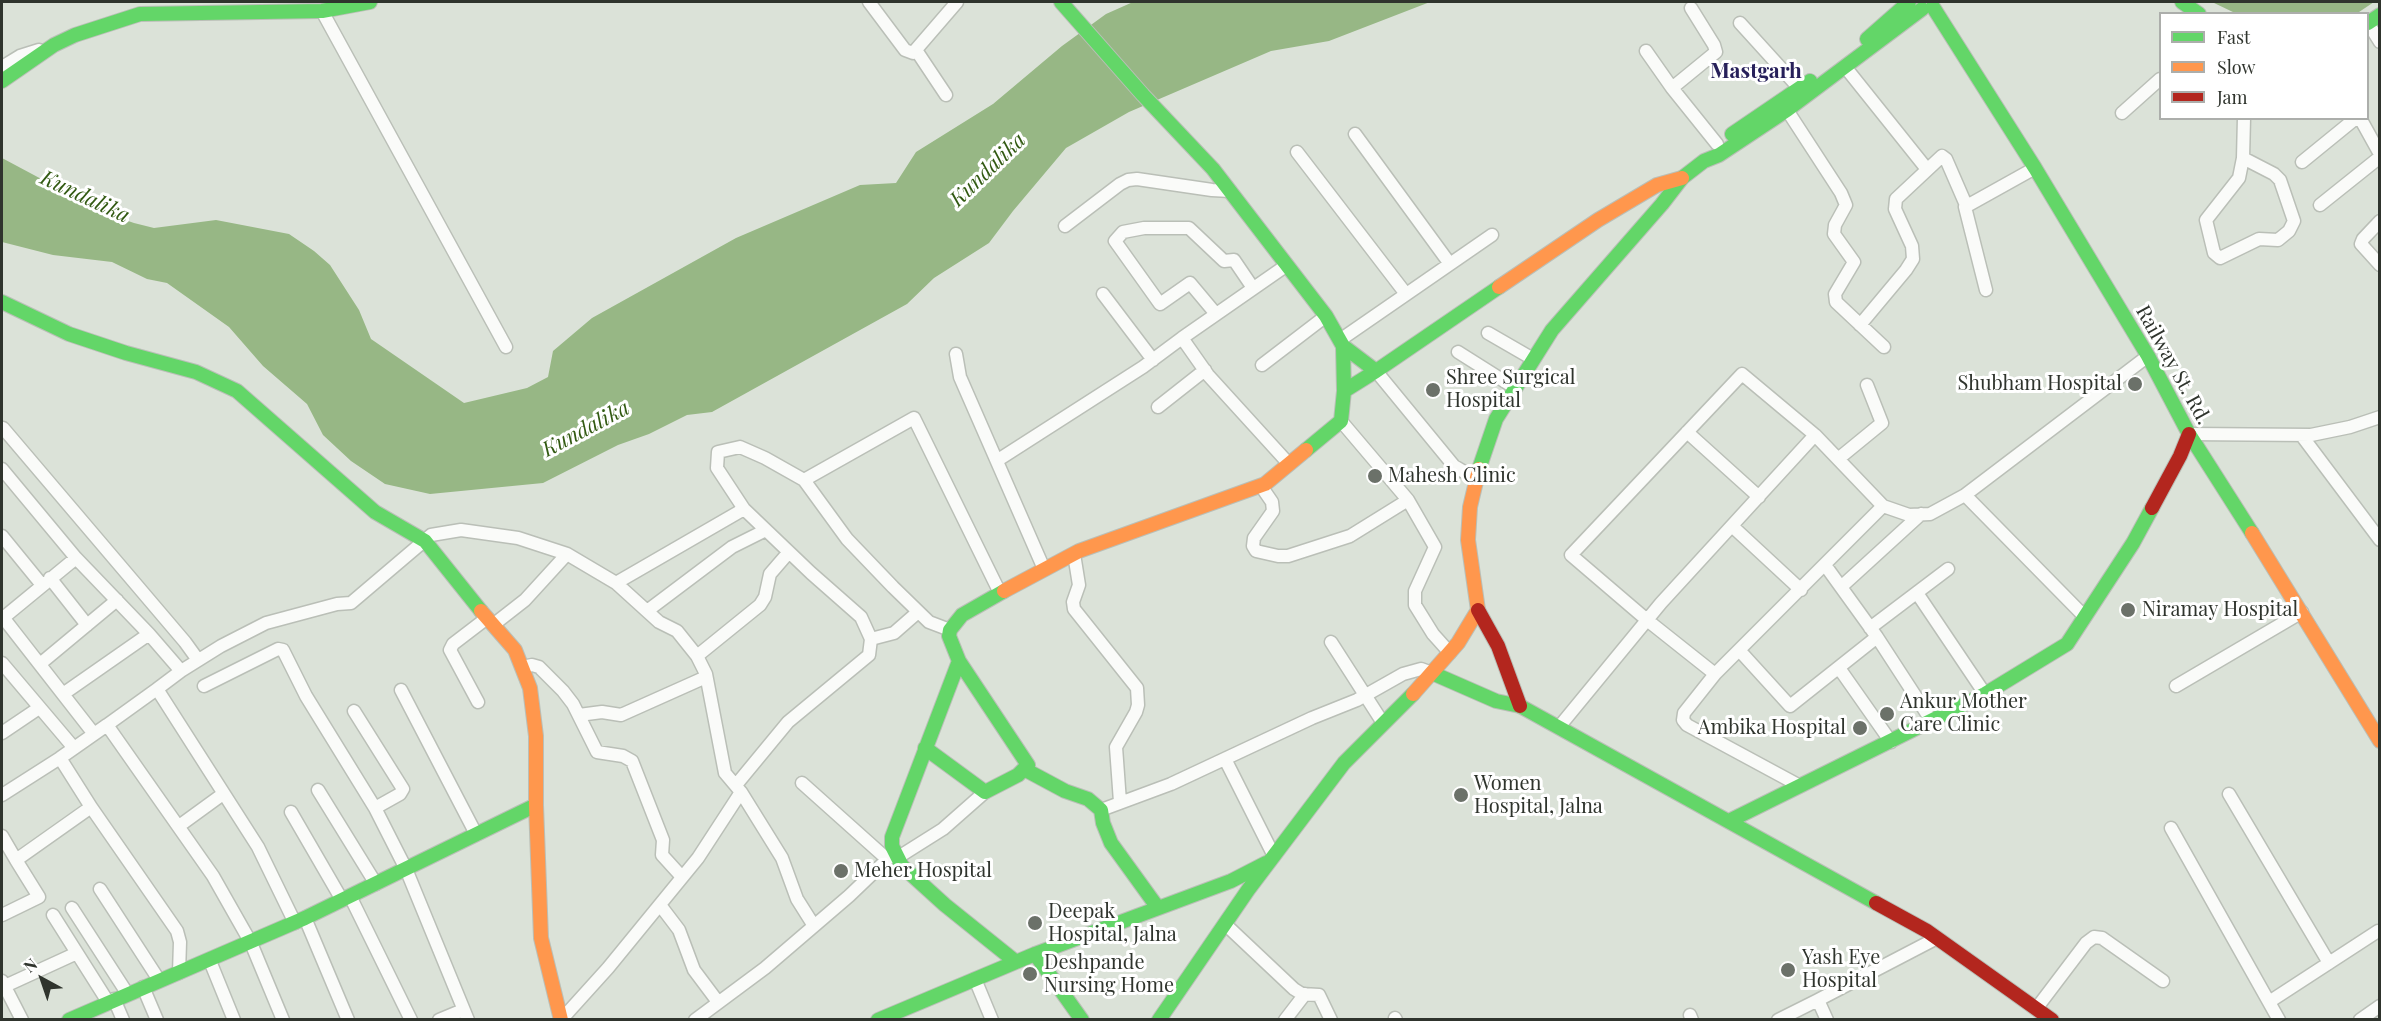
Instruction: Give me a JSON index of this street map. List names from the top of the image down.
{
  "streets": {
    "street": ["Railway St. Rd."]
  },
  "districts": ["Mastgarh"],
  "water": ["Kundalika"],
  "places": [
    "Shubham Hospital",
    "Shree Surgical Hospital",
    "Mahesh Clinic",
    "Niramay Hospital",
    "Ankur Mother Care Clinic",
    "Ambika Hospital",
    "Women Hospital, Jalna",
    "Meher Hospital",
    "Deepak Hospital, Jalna",
    "Yash Eye Hospital",
    "Deshpande Nursing Home"
  ],
  "legend": ["Fast", "Slow", "Jam"],
  "north": "top left"
}
